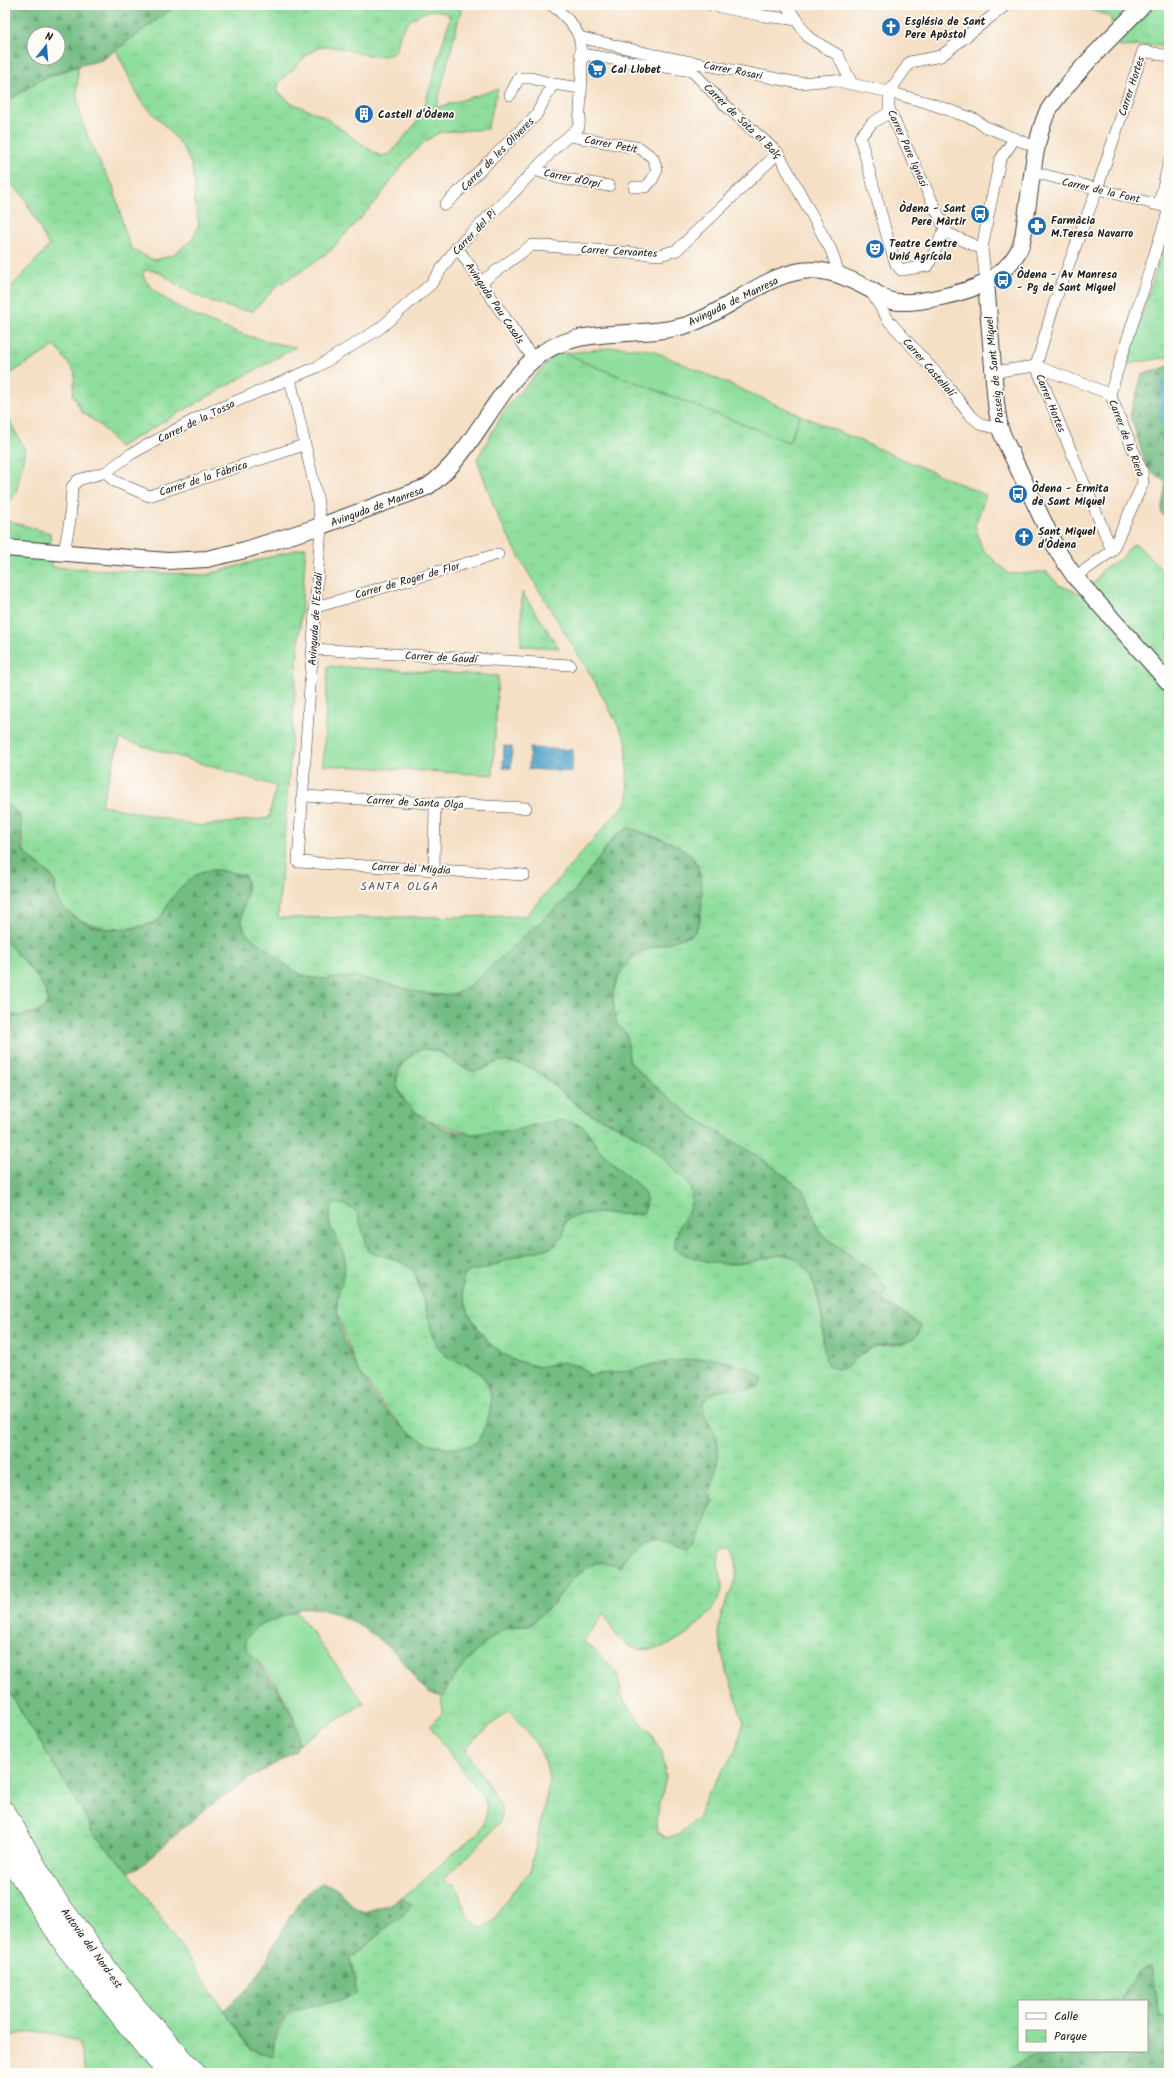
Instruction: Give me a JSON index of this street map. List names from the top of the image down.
{
  "streets": {
    "highway": ["Autovia del Nord-est"],
    "street": [
      "Carrer Rosari",
      "Carrer Hortes",
      "Carrer de Sota el Balç",
      "Carrer Petit",
      "Carrer Pare Ignasi",
      "Carrer de les Oliveres",
      "Carrer d'Orpí",
      "Carrer de la Font",
      "Carrer del Pi",
      "Carrer Cervantes",
      "Avinguda de Manresa",
      "Avinguda Pau Casals",
      "Carrer Castellolí",
      "Passeig de Sant Miquel",
      "Carrer de la Tossa",
      "Carrer de la Riera",
      "Carrer de la Fàbrica",
      "Carrer de Roger de Flor",
      "Avinguda de l'Estadi",
      "Carrer de Gaudí",
      "Carrer de Santa Olga",
      "Carrer del Migdia"
    ]
  },
  "crossings": [
    ["Carrer Rosari", "Carrer Pare Ignasi"],
    ["Carrer Rosari", "Carrer del Pi"],
    ["Carrer Rosari", "Avinguda de Manresa"],
    ["Carrer Hortes", "Carrer de la Font"],
    ["Carrer Hortes", "Carrer de la Riera"],
    ["Carrer de Sota el Balç", "Carrer del Pi"],
    ["Carrer de Sota el Balç", "Carrer Cervantes"],
    ["Carrer de Sota el Balç", "Avinguda de Manresa"],
    ["Carrer Petit", "Carrer del Pi"],
    ["Carrer d'Orpí", "Carrer del Pi"],
    ["Carrer de la Font", "Avinguda de Manresa"],
    ["Carrer de la Font", "Carrer de la Riera"],
    ["Carrer del Pi", "Avinguda Pau Casals"],
    ["Carrer del Pi", "Carrer de la Tossa"],
    ["Carrer del Pi", "Avinguda de l'Estadi"],
    ["Carrer Cervantes", "Avinguda Pau Casals"],
    ["Avinguda de Manresa", "Avinguda Pau Casals"],
    ["Avinguda de Manresa", "Carrer Castellolí"],
    ["Avinguda de Manresa", "Passeig de Sant Miquel"],
    ["Avinguda de Manresa", "Carrer de la Tossa"],
    ["Avinguda de Manresa", "Avinguda de l'Estadi"],
    ["Carrer Castellolí", "Passeig de Sant Miquel"],
    ["Carrer de la Tossa", "Carrer de la Fàbrica"],
    ["Carrer de la Tossa", "Avinguda de l'Estadi"],
    ["Carrer de la Fàbrica", "Avinguda de l'Estadi"],
    ["Carrer de Roger de Flor", "Avinguda de l'Estadi"],
    ["Avinguda de l'Estadi", "Carrer de Gaudí"],
    ["Avinguda de l'Estadi", "Carrer de Santa Olga"],
    ["Avinguda de l'Estadi", "Carrer del Migdia"]
  ],
  "districts": ["SANTA OLGA"],
  "places": {
    "church": ["Església de Sant Pere Apòstol", "Sant Miquel d'Òdena"],
    "supermarket": ["Cal Llobet"],
    "building": ["Castell d'Òdena"],
    "bus stop": ["Òdena - Sant Pere Màrtir", "Òdena - Av Manresa - Pg de Sant Miquel", "Òdena - Ermita de Sant Miquel"],
    "pharmacy": ["Farmàcia M.Teresa Navarro"],
    "theatre": ["Teatre Centre Unió Agrícola"]
  },
  "legend": ["Calle", "Parque"],
  "north": "top"
}
